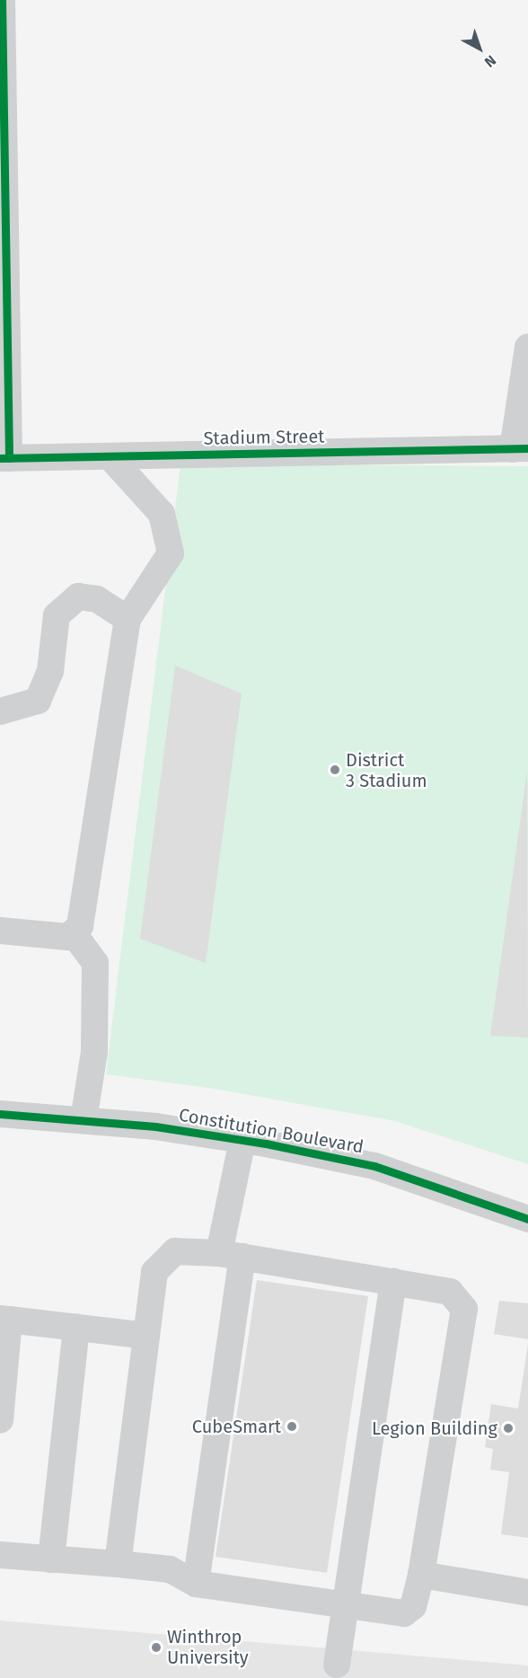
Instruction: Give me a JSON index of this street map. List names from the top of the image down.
{
  "streets": {
    "street": ["Stadium Street", "Constitution Boulevard"]
  },
  "places": [
    "District 3 Stadium",
    "CubeSmart",
    "Legion Building",
    "Winthrop University"
  ],
  "north": "bottom right"
}
